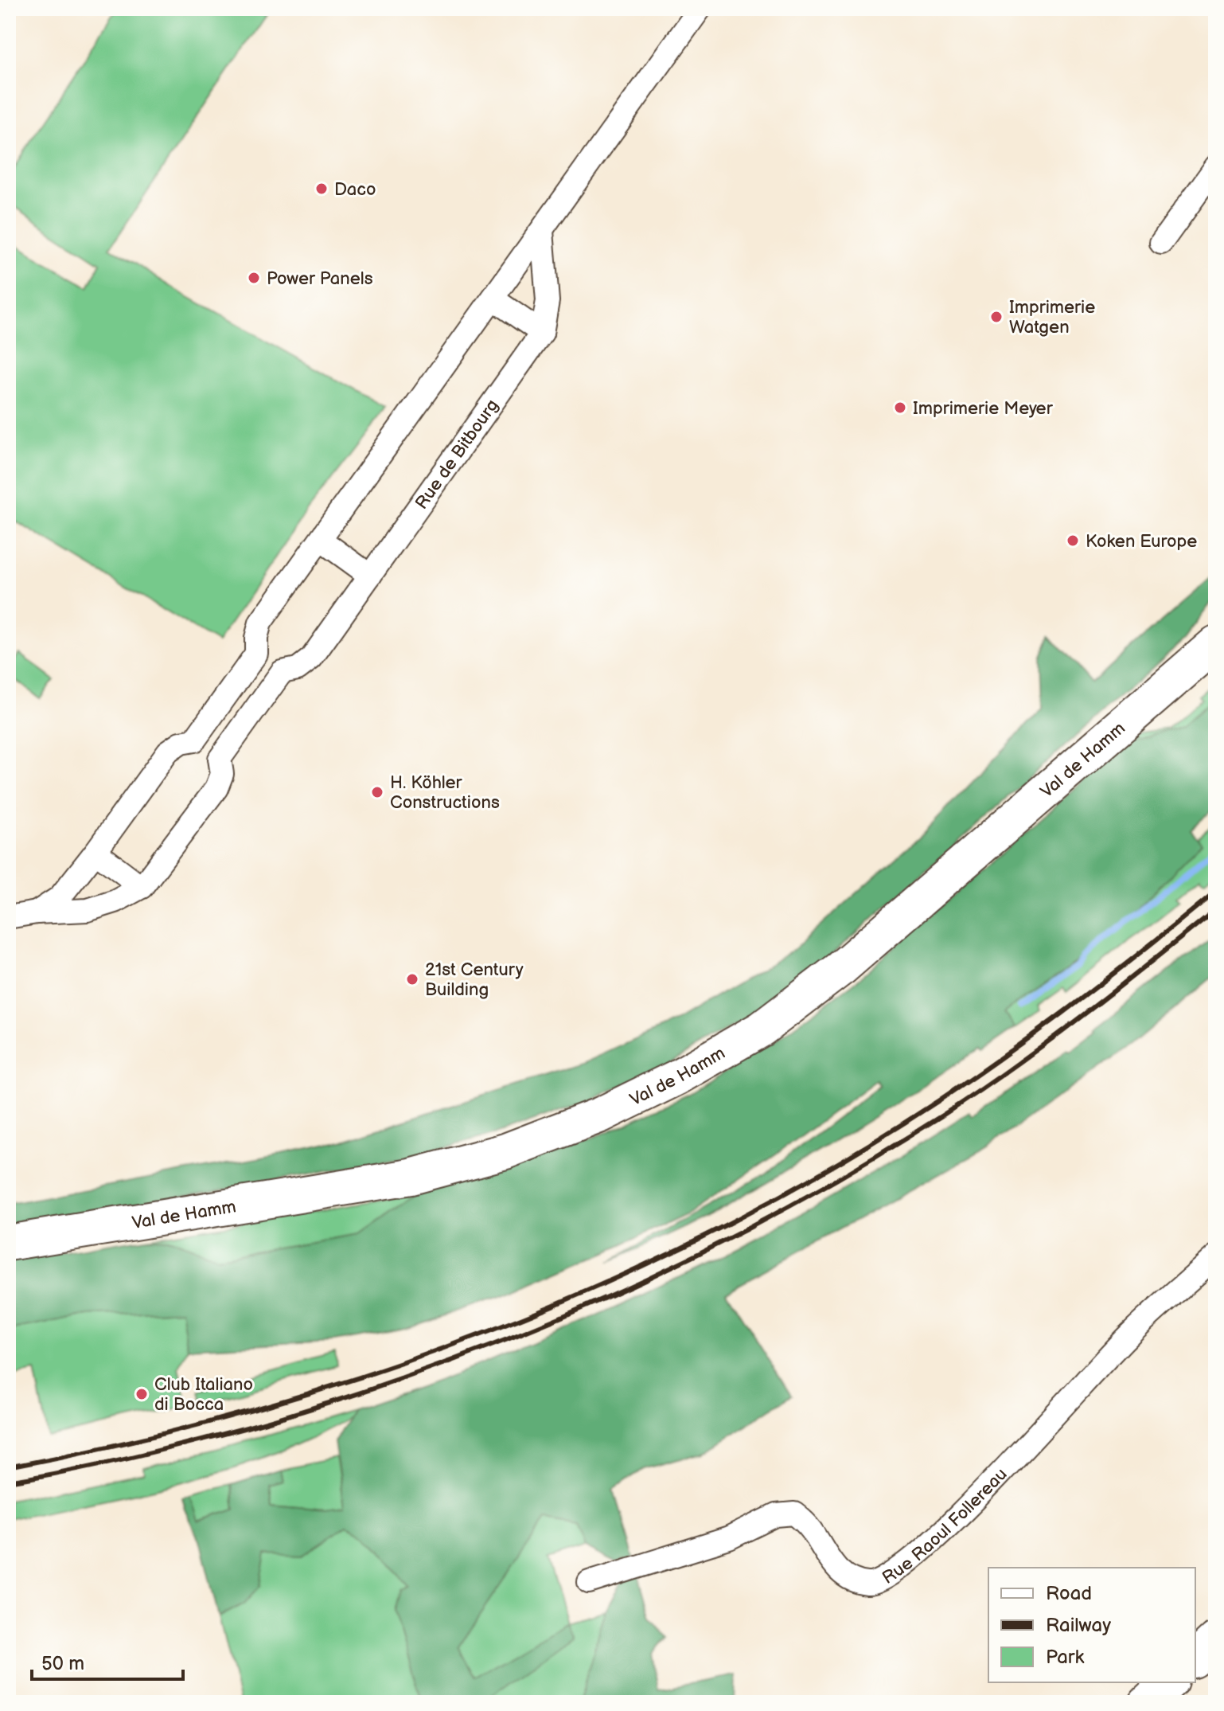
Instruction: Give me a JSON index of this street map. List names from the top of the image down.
{
  "streets": {
    "main road": ["Val de Hamm"],
    "street": ["Rue de Bitbourg", "Rue Raoul Follereau"]
  },
  "places": [
    "Daco",
    "Power Panels",
    "Imprimerie Watgen",
    "Imprimerie Meyer",
    "Koken Europe",
    "H. Köhler Constructions",
    "21st Century Building",
    "Club Italiano di Bocca"
  ],
  "legend": ["Road", "Railway", "Park"],
  "scale_bar": "50 m"
}
